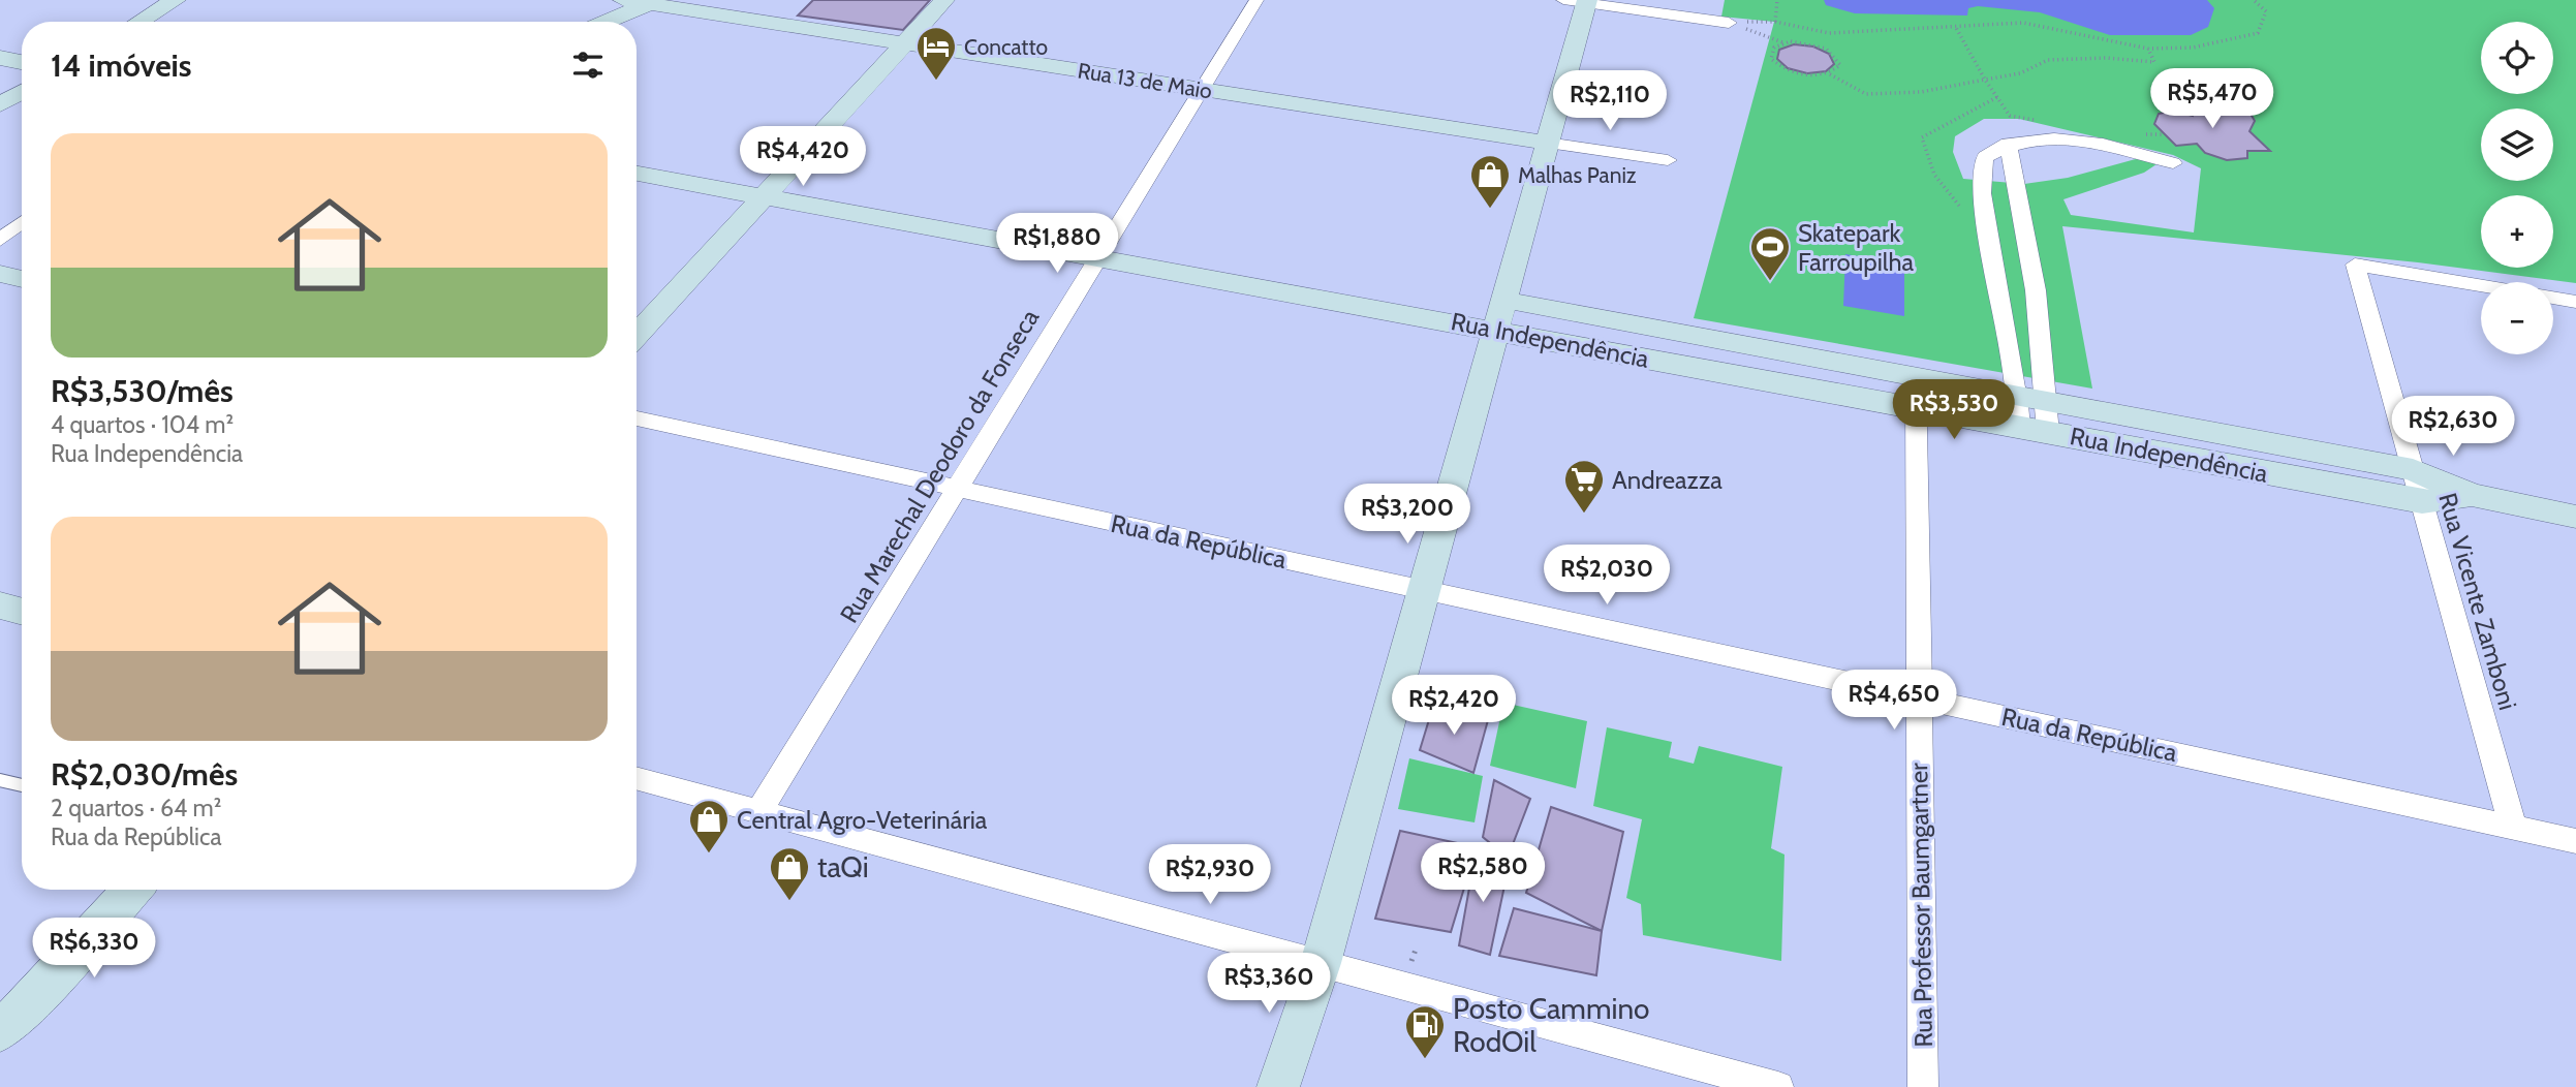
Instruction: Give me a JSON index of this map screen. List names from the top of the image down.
{
  "streets": {
    "street": [
      "Rua 13 de Maio",
      "Rua Independência",
      "Rua Marechal Deodoro da Fonseca",
      "Rua da República",
      "Rua Vicente Zamboni",
      "Rua Professor Baumgartner"
    ]
  },
  "crossings": [
    ["Rua 13 de Maio", "Rua Marechal Deodoro da Fonseca"],
    ["Rua Independência", "Rua Marechal Deodoro da Fonseca"],
    ["Rua Independência", "Rua Vicente Zamboni"],
    ["Rua Independência", "Rua Professor Baumgartner"],
    ["Rua Marechal Deodoro da Fonseca", "Rua da República"],
    ["Rua da República", "Rua Vicente Zamboni"],
    ["Rua da República", "Rua Professor Baumgartner"]
  ],
  "places": {
    "hotel": ["Concatto"],
    "shop": ["Malhas Paniz", "Central Agro-Veterinária", "taQi"],
    "sports": ["Skatepark Farroupilha"],
    "supermarket": ["Andreazza"],
    "fuel station": ["Posto Cammino RodOil"]
  },
  "page": {
    "map_buttons": ["+", "−"],
    "heading": "14 imóveis",
    "price": [
      "R$5,470",
      "R$2,110",
      "R$4,420",
      "R$1,880",
      "R$3,530",
      "R$2,630",
      "R$3,200",
      "R$2,030",
      "R$4,650",
      "R$2,420",
      "R$2,580",
      "R$2,930",
      "R$6,330",
      "R$3,360"
    ],
    "list": [
      {
        "name": "R$3,530/mês",
        "note": "4 quartos · 104 m² · Rua Independência"
      },
      {
        "name": "R$2,030/mês",
        "note": "2 quartos · 64 m² · Rua da República"
      }
    ]
  }
}
